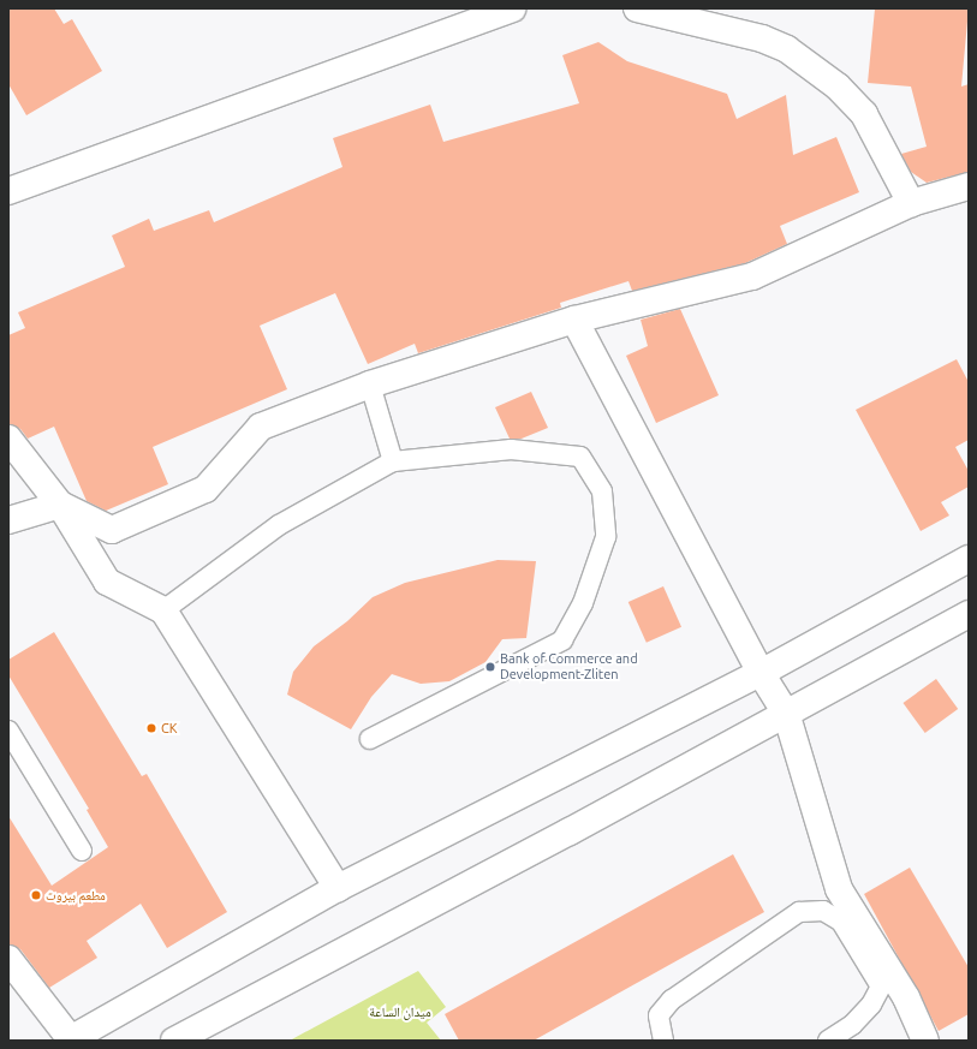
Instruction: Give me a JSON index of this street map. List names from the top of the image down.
{
  "parks": ["ميدان الساعة"],
  "places": ["Bank of Commerce and Development-Zliten", "CK", "مطعم بيروت"]
}
